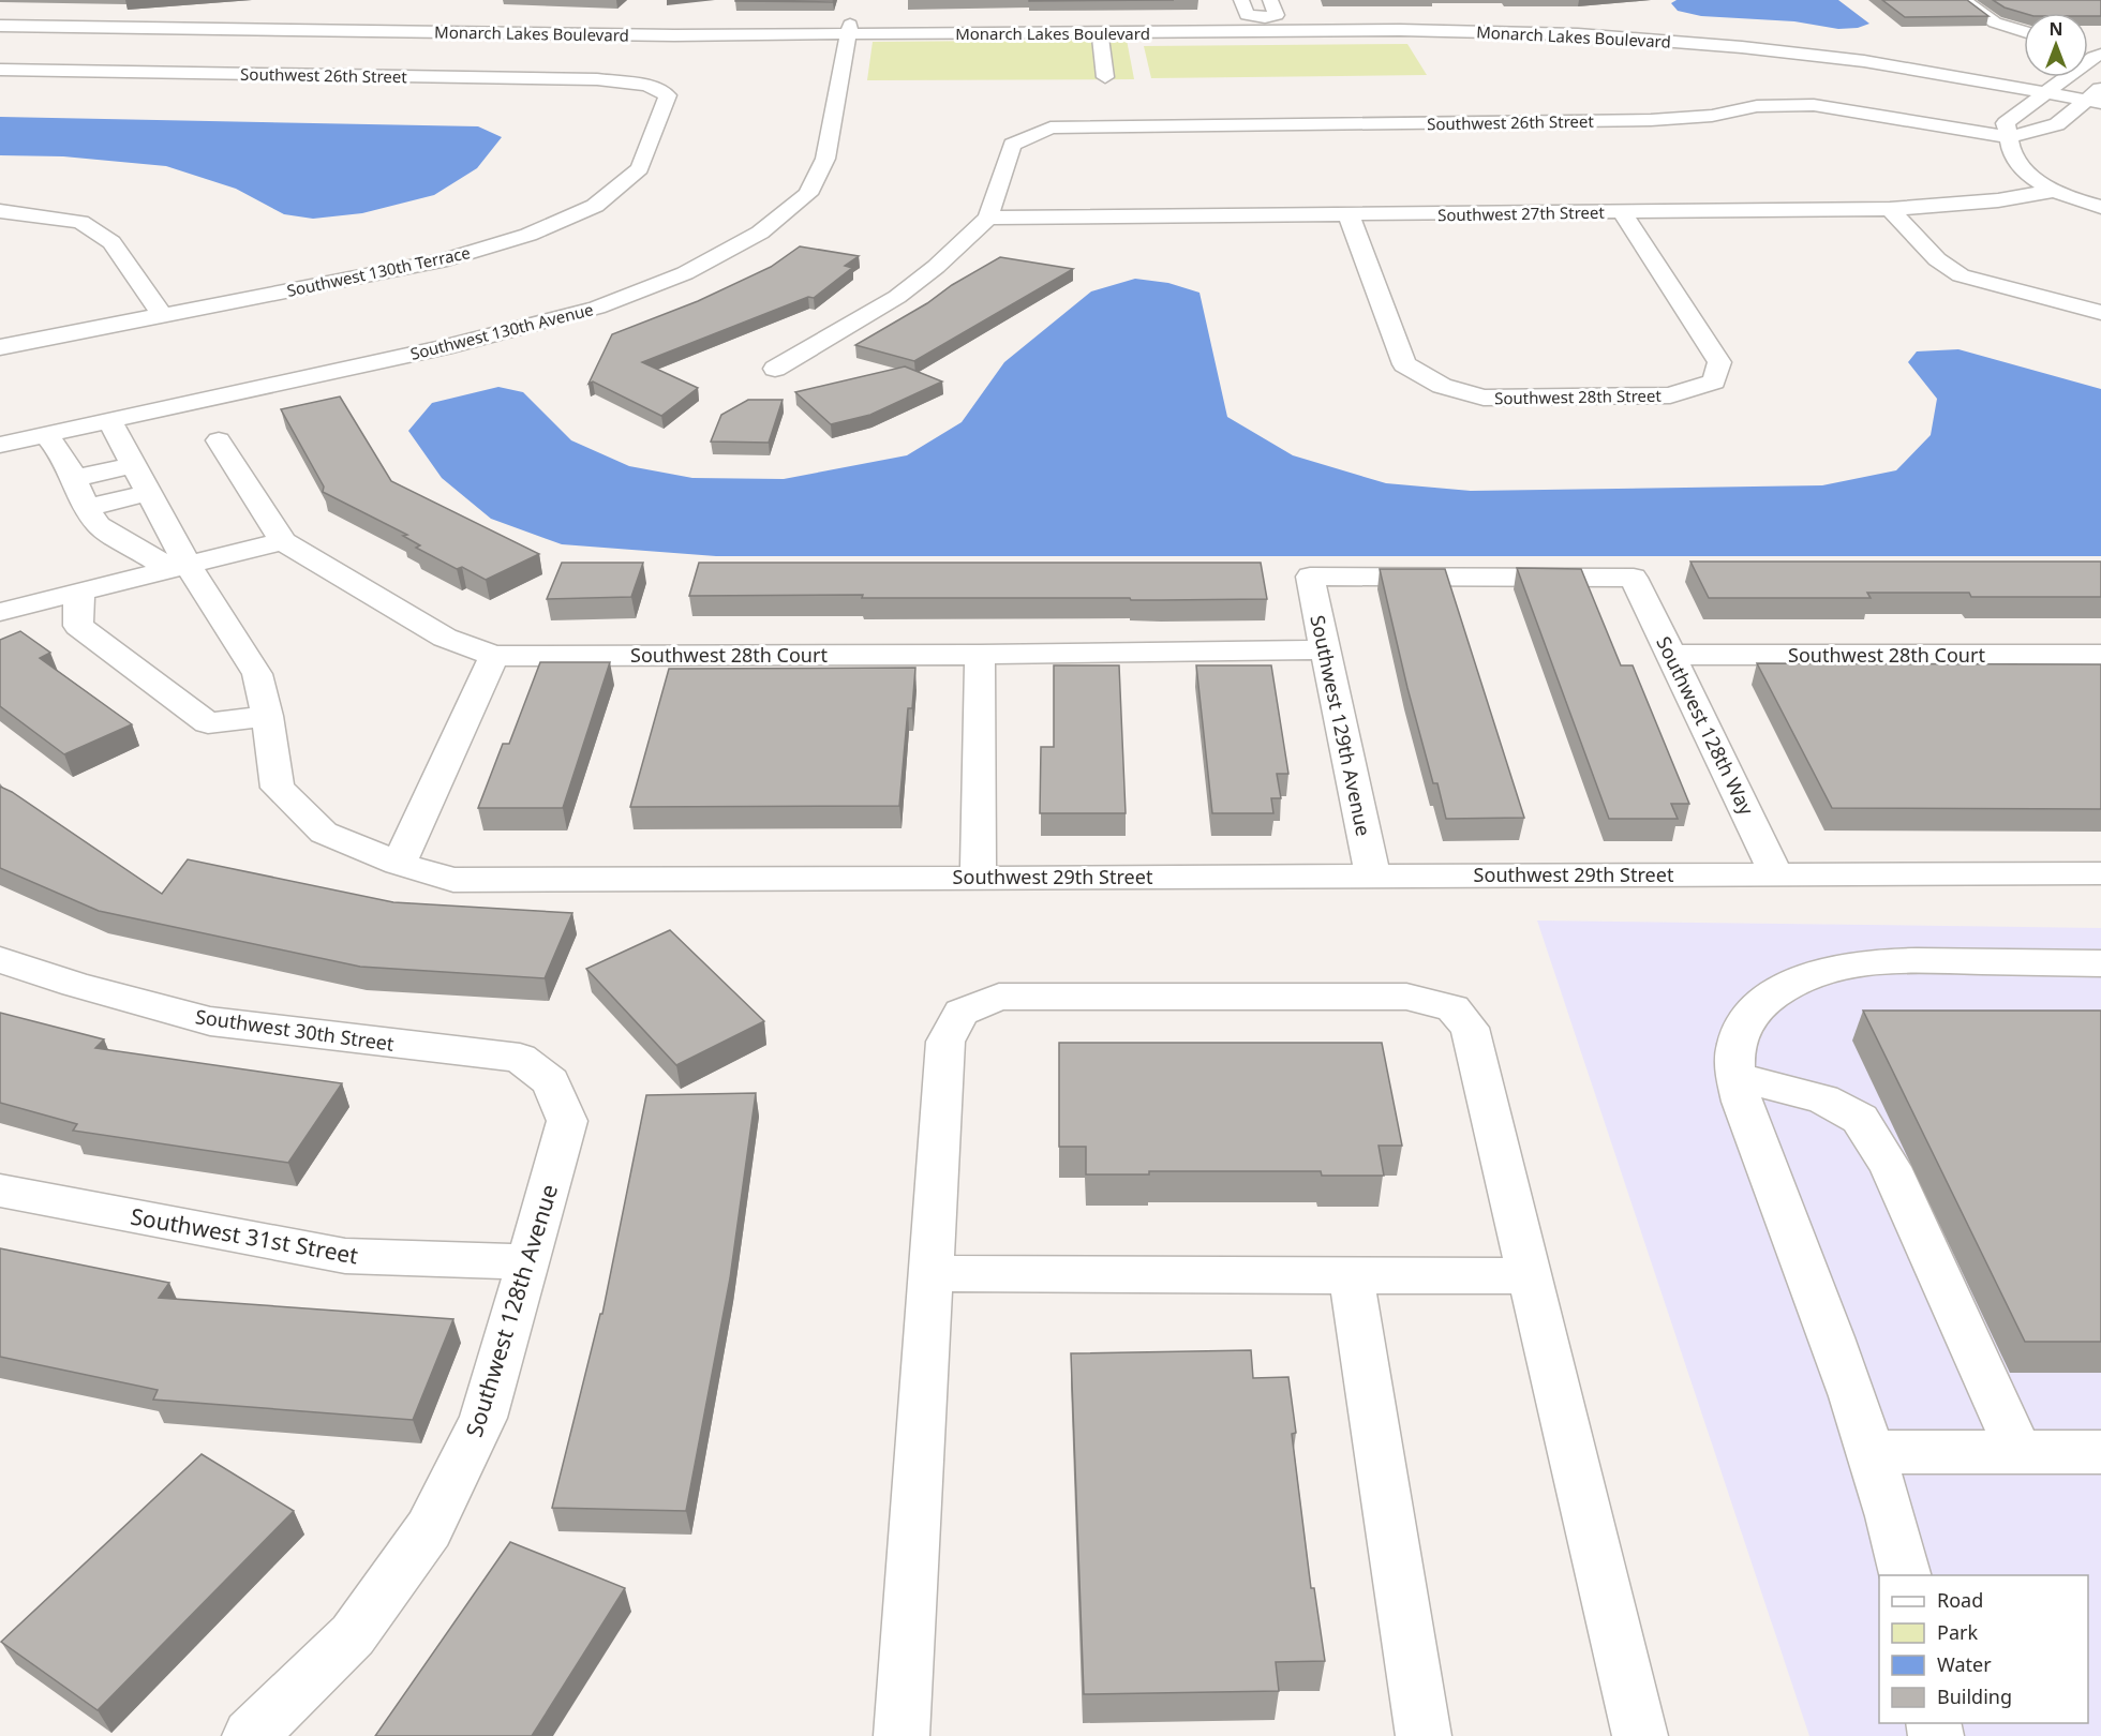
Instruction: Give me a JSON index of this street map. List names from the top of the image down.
{
  "streets": {
    "street": [
      "Monarch Lakes Boulevard",
      "Southwest 26th Street",
      "Southwest 27th Street",
      "Southwest 130th Terrace",
      "Southwest 130th Avenue",
      "Southwest 28th Street",
      "Southwest 28th Court",
      "Southwest 129th Avenue",
      "Southwest 128th Way",
      "Southwest 29th Street",
      "Southwest 30th Street",
      "Southwest 31st Street",
      "Southwest 128th Avenue"
    ]
  },
  "crossings": [
    ["Monarch Lakes Boulevard", "Southwest 130th Avenue"],
    ["Southwest 26th Street", "Southwest 27th Street"],
    ["Southwest 26th Street", "Southwest 130th Terrace"],
    ["Southwest 27th Street", "Southwest 28th Street"],
    ["Southwest 130th Avenue", "Southwest 29th Street"],
    ["Southwest 28th Court", "Southwest 129th Avenue"],
    ["Southwest 28th Court", "Southwest 128th Way"],
    ["Southwest 129th Avenue", "Southwest 128th Way"],
    ["Southwest 129th Avenue", "Southwest 29th Street"],
    ["Southwest 128th Way", "Southwest 29th Street"],
    ["Southwest 30th Street", "Southwest 128th Avenue"],
    ["Southwest 31st Street", "Southwest 128th Avenue"]
  ],
  "legend": [
    "Road",
    "Park",
    "Water",
    "Building"
  ],
  "north": "top"
}
